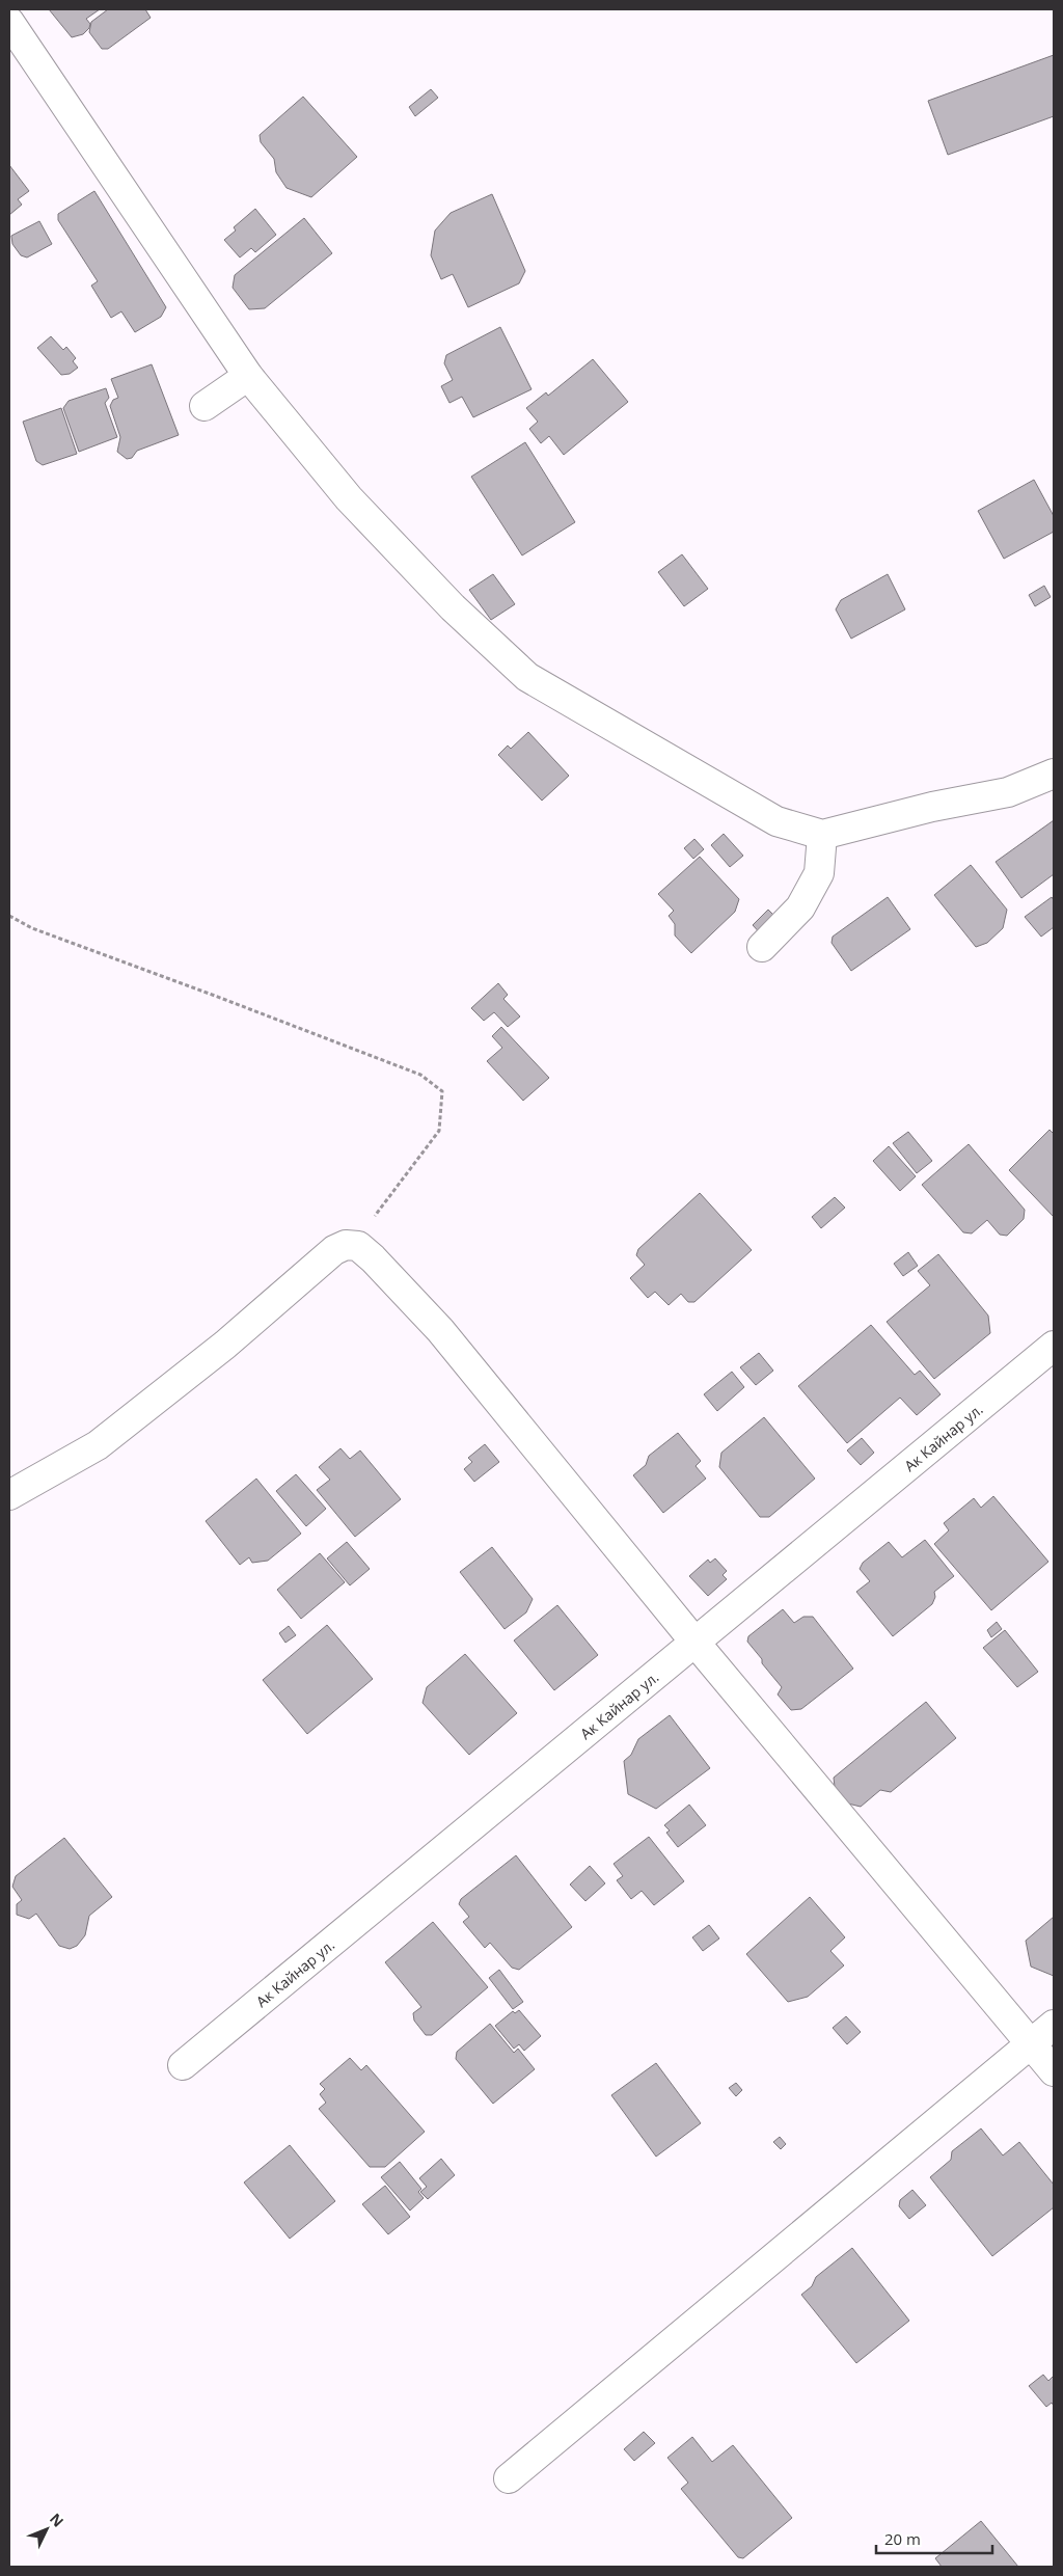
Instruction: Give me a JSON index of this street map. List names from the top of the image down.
{
  "streets": {
    "street": ["Ак Кайнар ул."]
  },
  "scale_bar": "20 m",
  "north": "top right"
}
